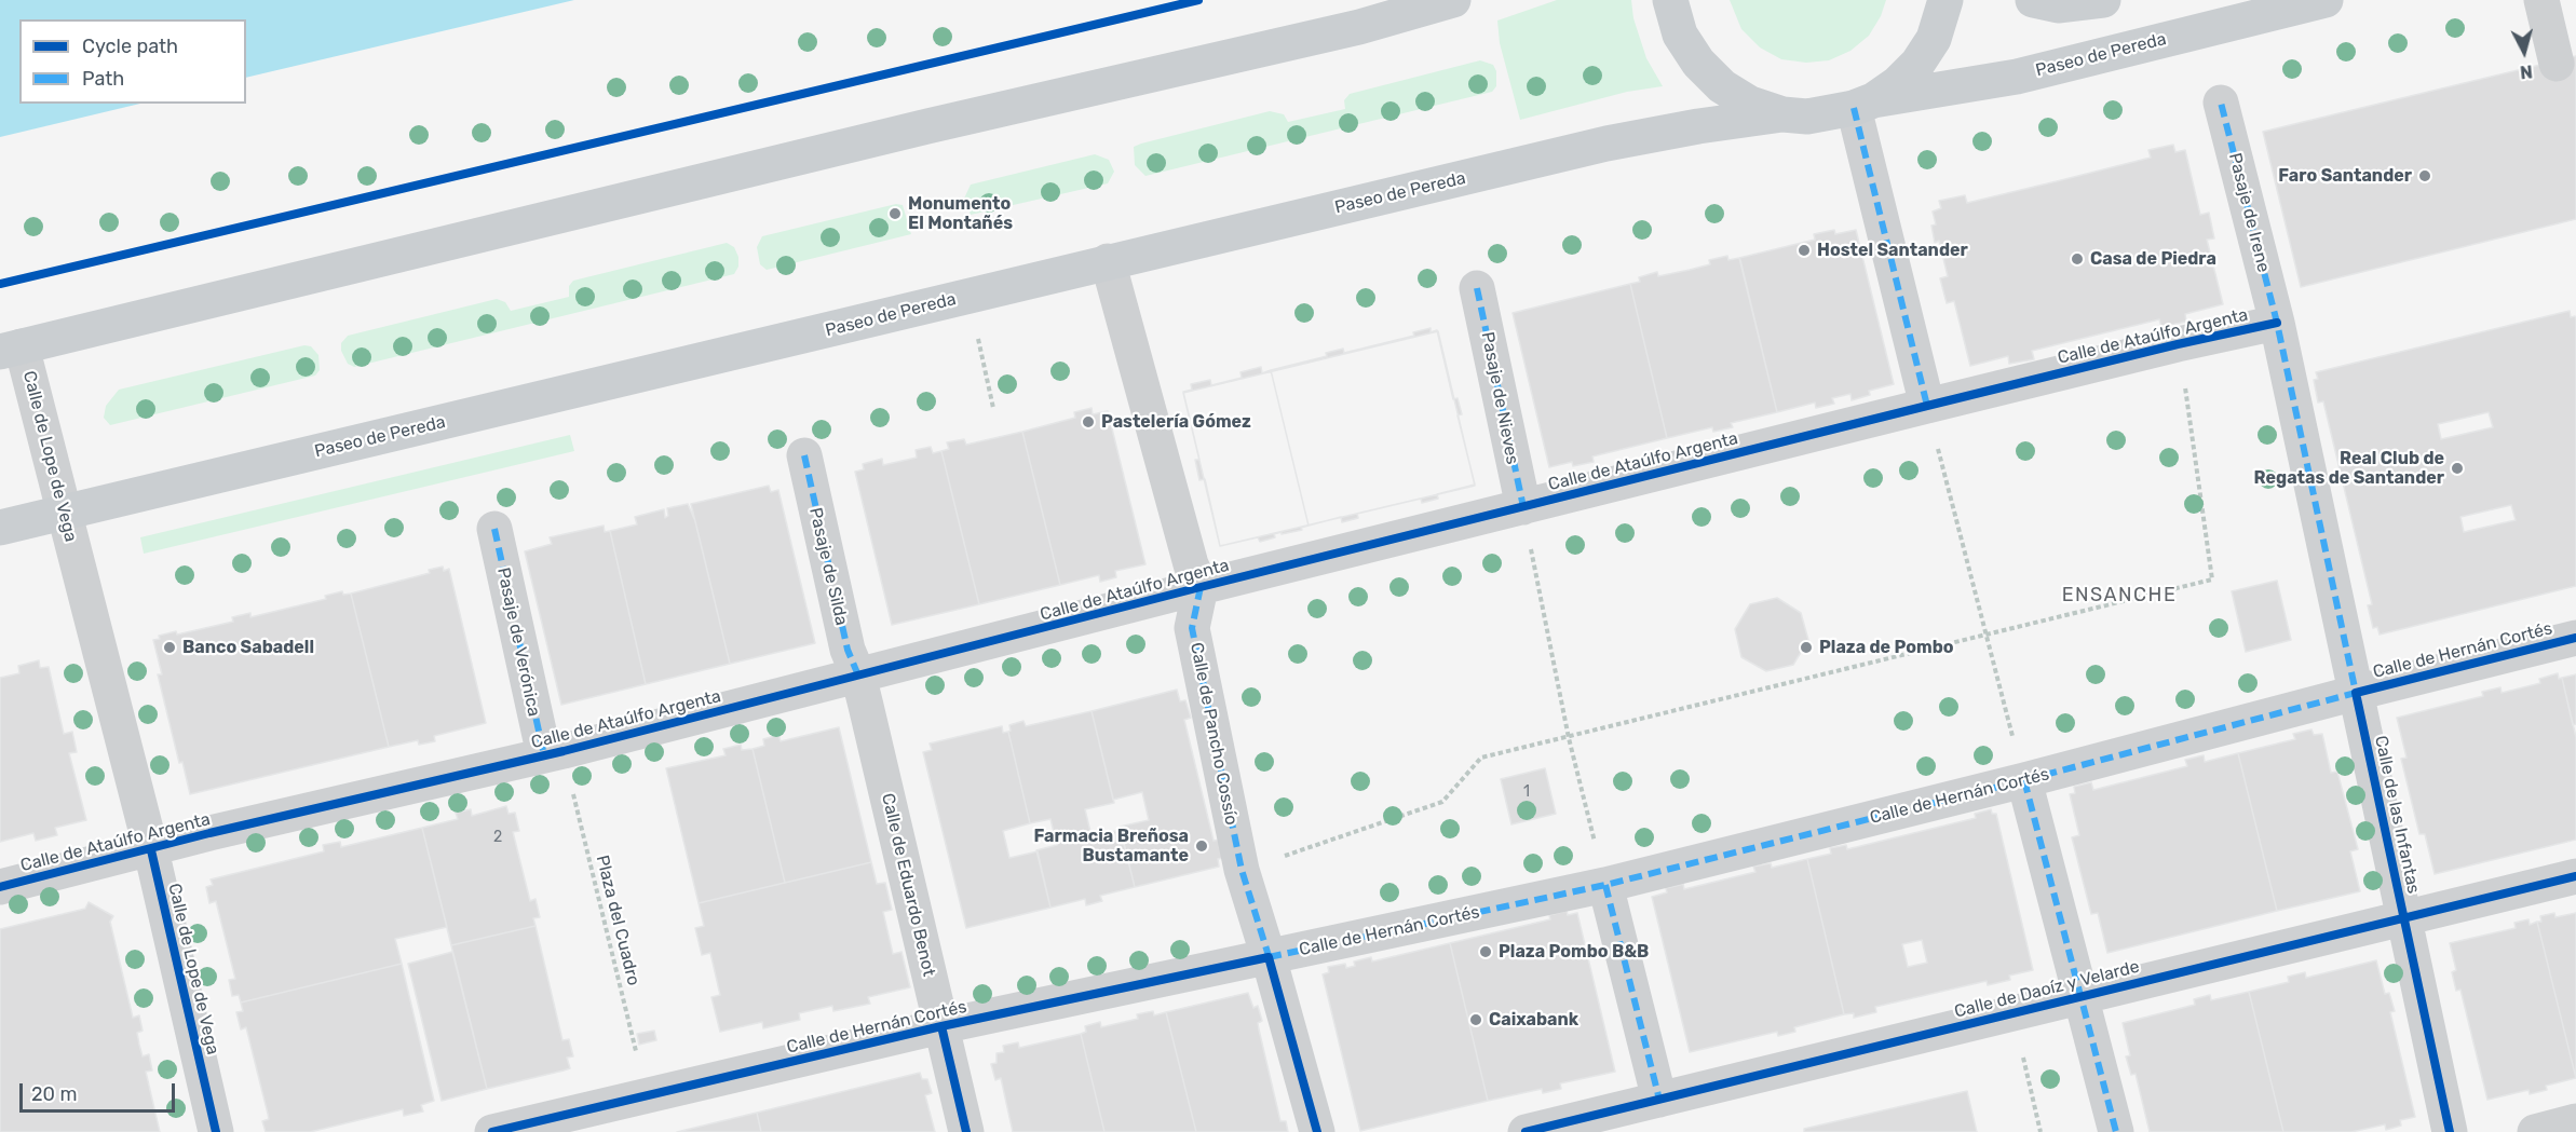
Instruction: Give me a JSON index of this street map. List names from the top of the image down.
{
  "streets": {
    "main road": ["Paseo de Pereda"],
    "street": [
      "Pasaje de Irene",
      "Calle de Ataúlfo Argenta",
      "Pasaje de Nieves",
      "Calle de Lope de Vega",
      "Pasaje de Silda",
      "Pasaje de Verónica",
      "Calle de Hernán Cortés",
      "Calle de Pancho Cossío",
      "Calle de las Infantas",
      "Calle de Eduardo Benot",
      "Calle de Daoíz y Velarde"
    ],
    "path": ["Plaza del Cuadro"]
  },
  "crossings": [
    ["Paseo de Pereda", "Calle de Lope de Vega"],
    ["Pasaje de Irene", "Calle de Ataúlfo Argenta"],
    ["Pasaje de Irene", "Calle de las Infantas"],
    ["Calle de Ataúlfo Argenta", "Pasaje de Nieves"],
    ["Calle de Ataúlfo Argenta", "Calle de Lope de Vega"],
    ["Calle de Ataúlfo Argenta", "Pasaje de Silda"],
    ["Calle de Ataúlfo Argenta", "Pasaje de Verónica"],
    ["Calle de Ataúlfo Argenta", "Calle de Pancho Cossío"],
    ["Calle de Ataúlfo Argenta", "Calle de las Infantas"],
    ["Calle de Ataúlfo Argenta", "Calle de Eduardo Benot"],
    ["Calle de Ataúlfo Argenta", "Plaza del Cuadro"],
    ["Pasaje de Silda", "Calle de Eduardo Benot"],
    ["Pasaje de Verónica", "Plaza del Cuadro"],
    ["Calle de Hernán Cortés", "Calle de Pancho Cossío"],
    ["Calle de Hernán Cortés", "Calle de las Infantas"],
    ["Calle de Hernán Cortés", "Calle de Eduardo Benot"],
    ["Calle de Hernán Cortés", "Plaza del Cuadro"],
    ["Calle de las Infantas", "Calle de Daoíz y Velarde"]
  ],
  "districts": ["ENSANCHE"],
  "places": [
    "Faro Santander",
    "Monumento El Montañés",
    "Hostel Santander",
    "Casa de Piedra",
    "Pastelería Gómez",
    "Real Club de Regatas de Santander",
    "Banco Sabadell",
    "Plaza de Pombo",
    "Farmacia Breñosa Bustamante",
    "Plaza Pombo B&B",
    "Caixabank"
  ],
  "house_numbers": ["1", "2"],
  "legend": ["Cycle path", "Path"],
  "scale_bar": "20 m",
  "north": "bottom"
}
